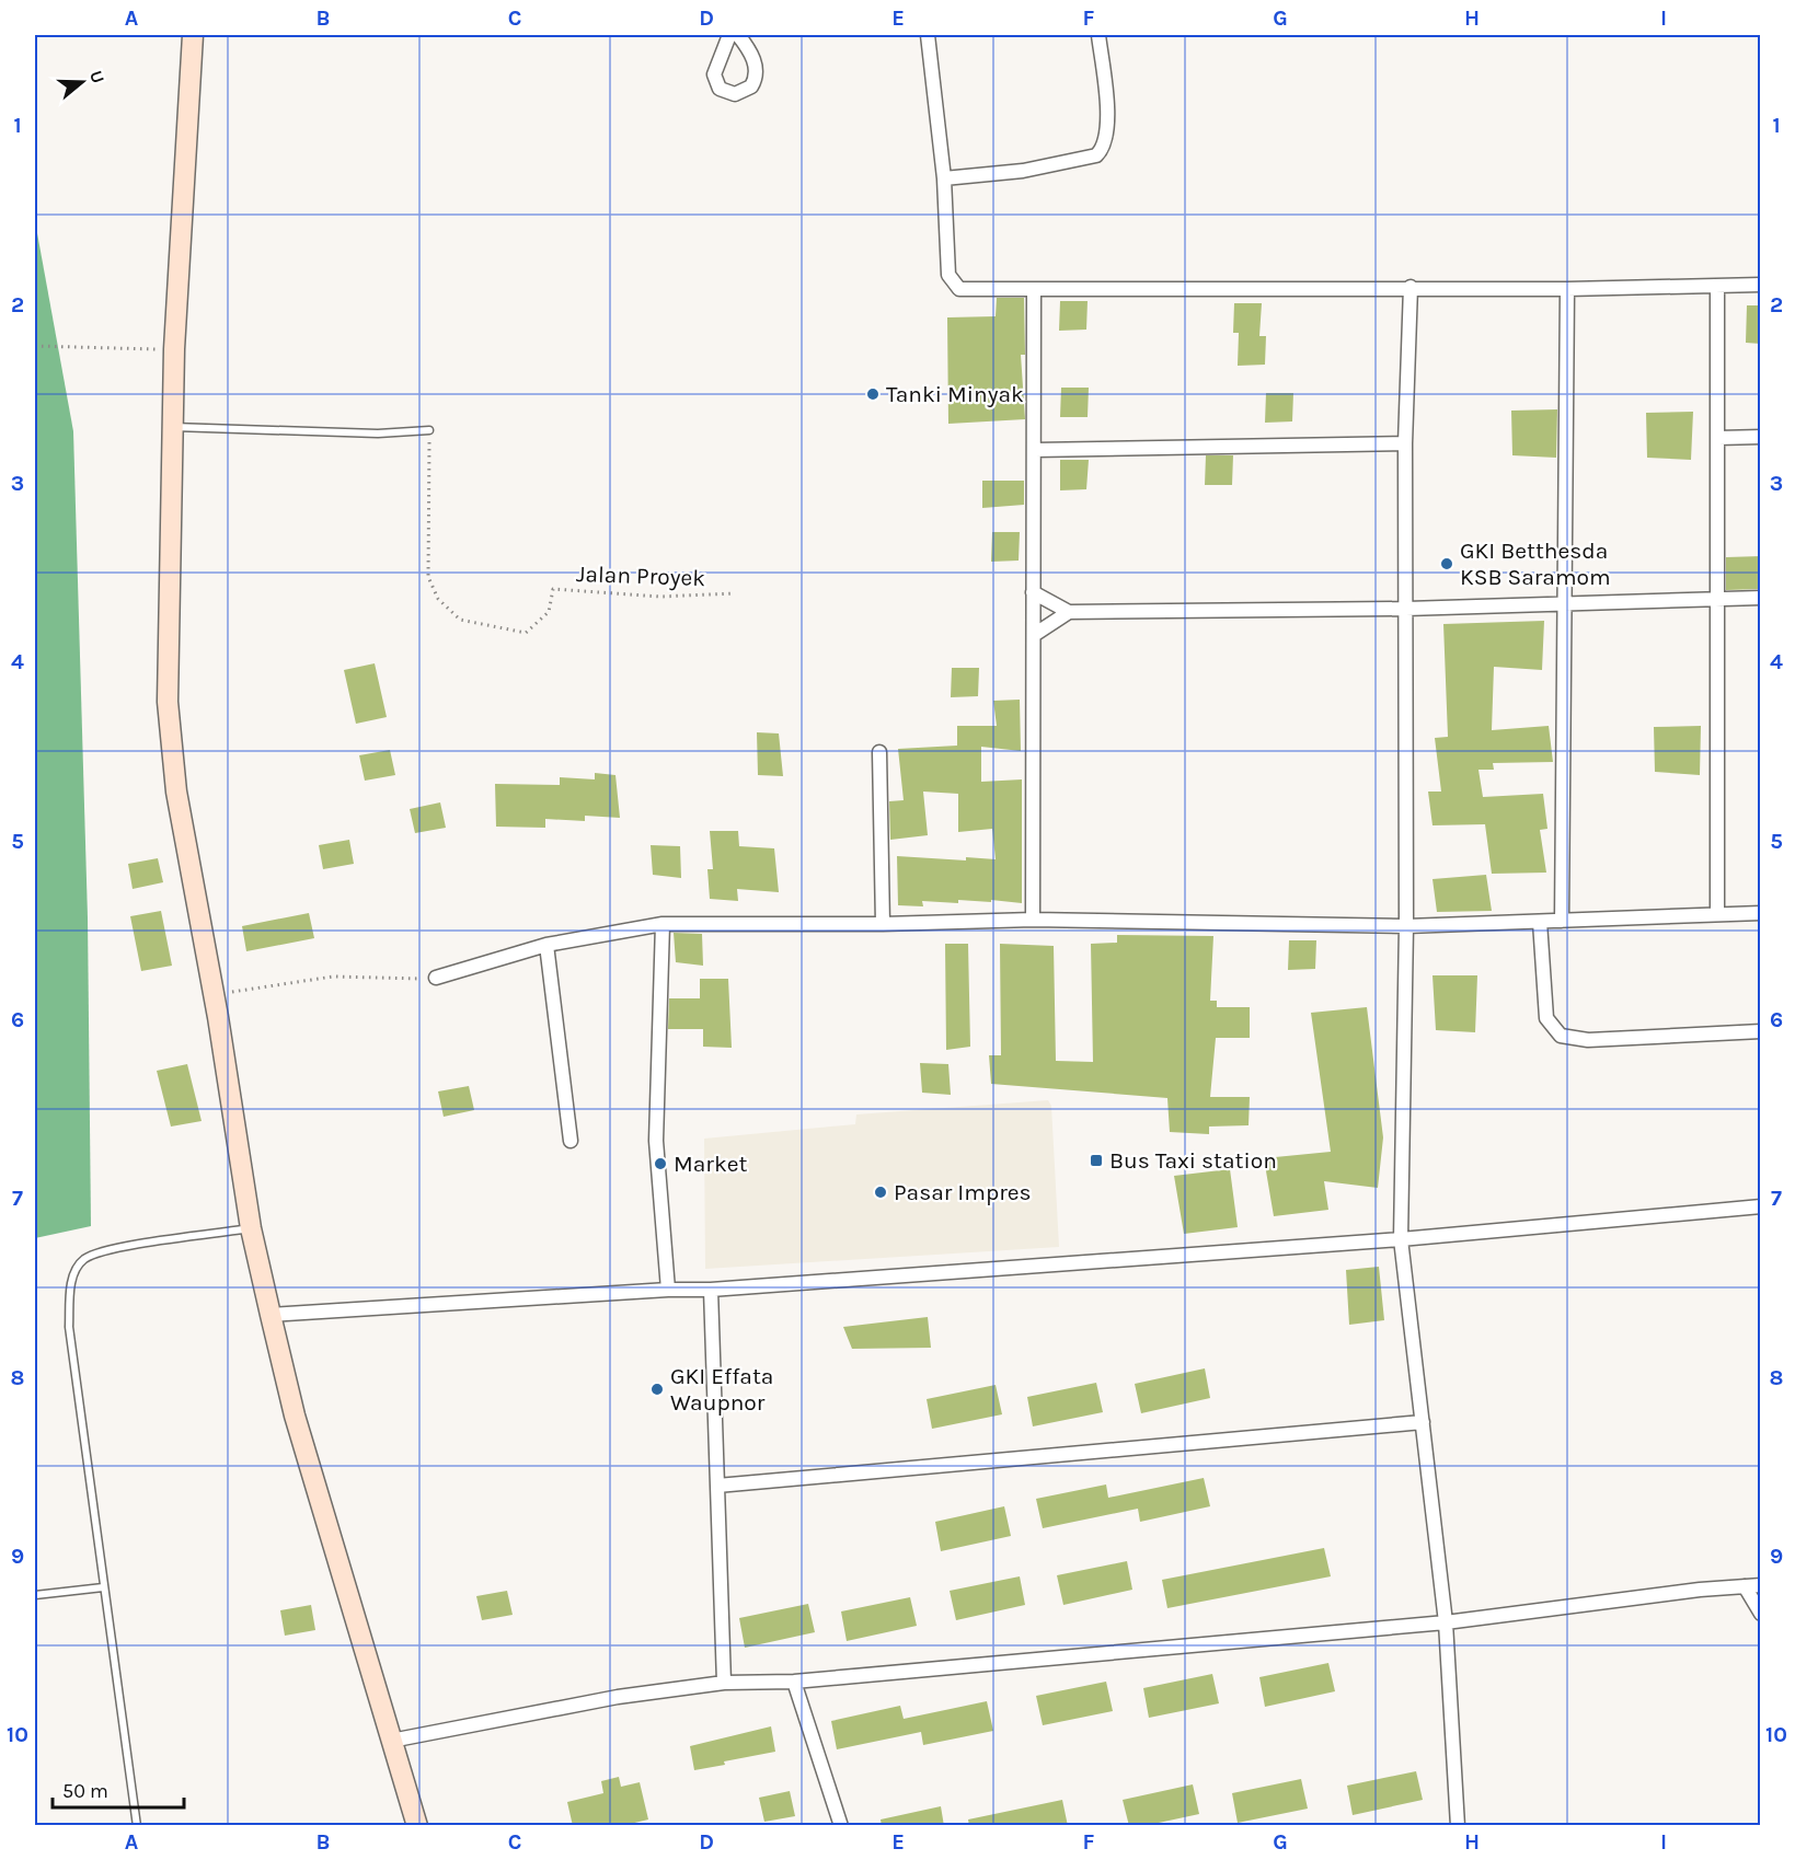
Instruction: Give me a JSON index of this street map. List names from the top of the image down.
{
  "streets": {
    "path": ["Jalan Proyek"]
  },
  "places": {
    "other": [
      "Tanki Minyak",
      "GKI Betthesda KSB Saramom",
      "Market",
      "Pasar Impres",
      "GKI Effata Waupnor"
    ],
    "transit": ["Bus Taxi station"]
  },
  "scale_bar": "50 m",
  "north": "right",
  "grid": {
    "columns": [
      "A",
      "B",
      "C",
      "D",
      "E",
      "F",
      "G",
      "H",
      "I"
    ],
    "rows": [
      "1",
      "2",
      "3",
      "4",
      "5",
      "6",
      "7",
      "8",
      "9",
      "10"
    ]
  }
}
